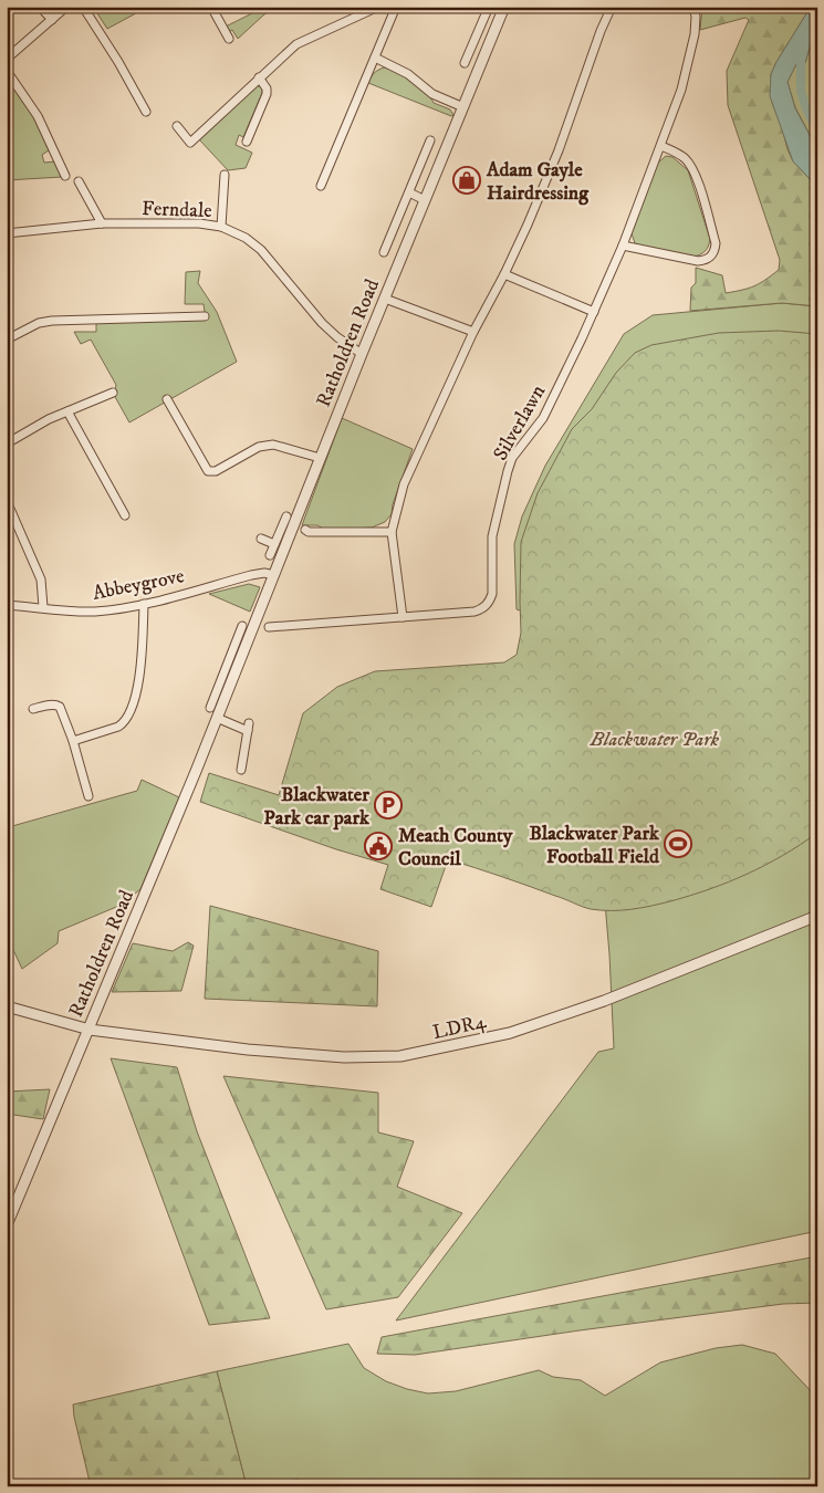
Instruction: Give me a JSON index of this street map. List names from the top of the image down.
{
  "streets": {
    "street": [
      "Ferndale",
      "Ratholdren Road",
      "Silverlawn",
      "Abbeygrove",
      "LDR4"
    ]
  },
  "crossings": [
    ["Ferndale", "Ratholdren Road"],
    ["Ratholdren Road", "Abbeygrove"],
    ["Ratholdren Road", "LDR4"]
  ],
  "parks": ["Blackwater Park"],
  "places": {
    "shop": ["Adam Gayle Hairdressing"],
    "parking": ["Blackwater Park car park"],
    "sports": ["Blackwater Park Football Field"],
    "public building": ["Meath County Council"]
  }
}
